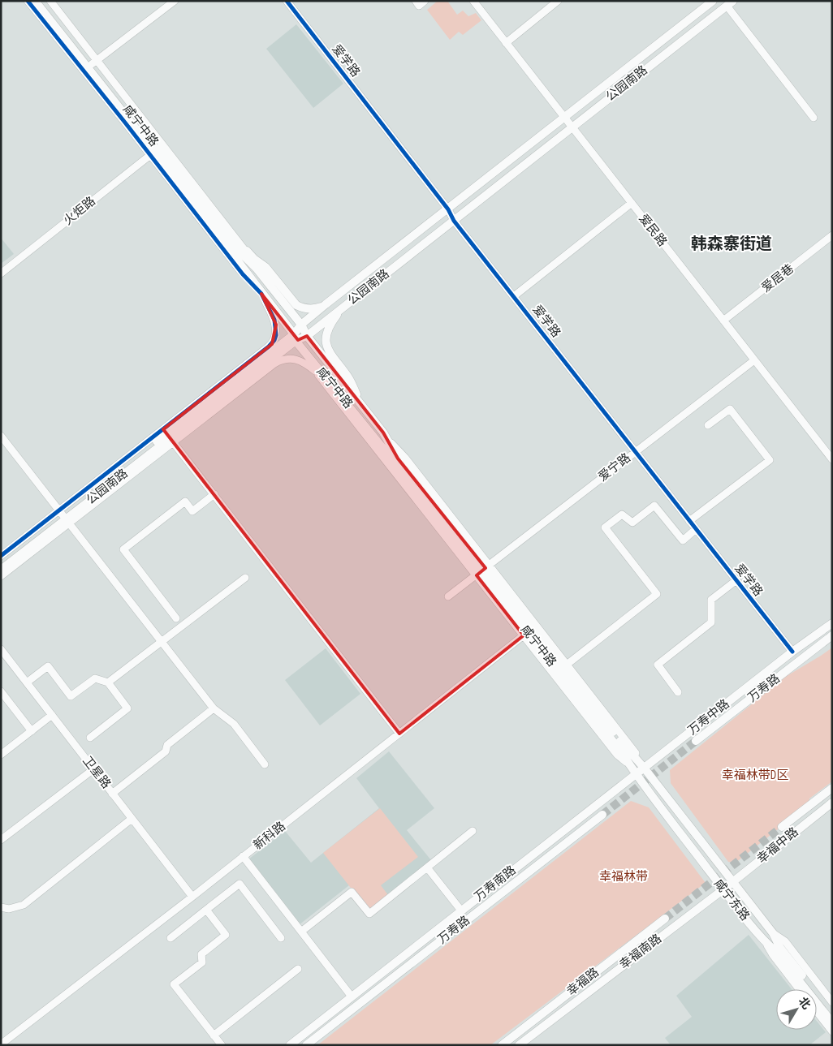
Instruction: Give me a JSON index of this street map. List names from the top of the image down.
{
  "streets": {
    "main road": [
      "公园南路",
      "咸宁中路",
      "万寿路",
      "万寿中路",
      "幸福中路",
      "万寿南路",
      "咸宁东路",
      "幸福南路",
      "幸福路"
    ],
    "street": [
      "爱学路",
      "火炬路",
      "爱民路",
      "爱居巷",
      "爱宁路",
      "卫星路",
      "新科路"
    ]
  },
  "crossings": [
    ["爱学路", "公园南路"],
    ["爱学路", "爱宁路"],
    ["爱学路", "万寿中路"],
    ["公园南路", "咸宁中路"],
    ["公园南路", "爱民路"],
    ["咸宁中路", "火炬路"],
    ["咸宁中路", "爱宁路"],
    ["咸宁中路", "万寿中路"],
    ["咸宁中路", "新科路"],
    ["咸宁中路", "万寿南路"],
    ["咸宁中路", "咸宁东路"],
    ["爱民路", "爱居巷"],
    ["爱民路", "爱宁路"],
    ["万寿中路", "万寿南路"],
    ["万寿中路", "咸宁东路"],
    ["卫星路", "新科路"],
    ["幸福中路", "咸宁东路"],
    ["幸福中路", "幸福南路"],
    ["万寿南路", "咸宁东路"],
    ["咸宁东路", "幸福南路"]
  ],
  "districts": ["韩森寨街道"],
  "parks": ["幸福林带D区", "幸福林带"],
  "north": "top right"
}
